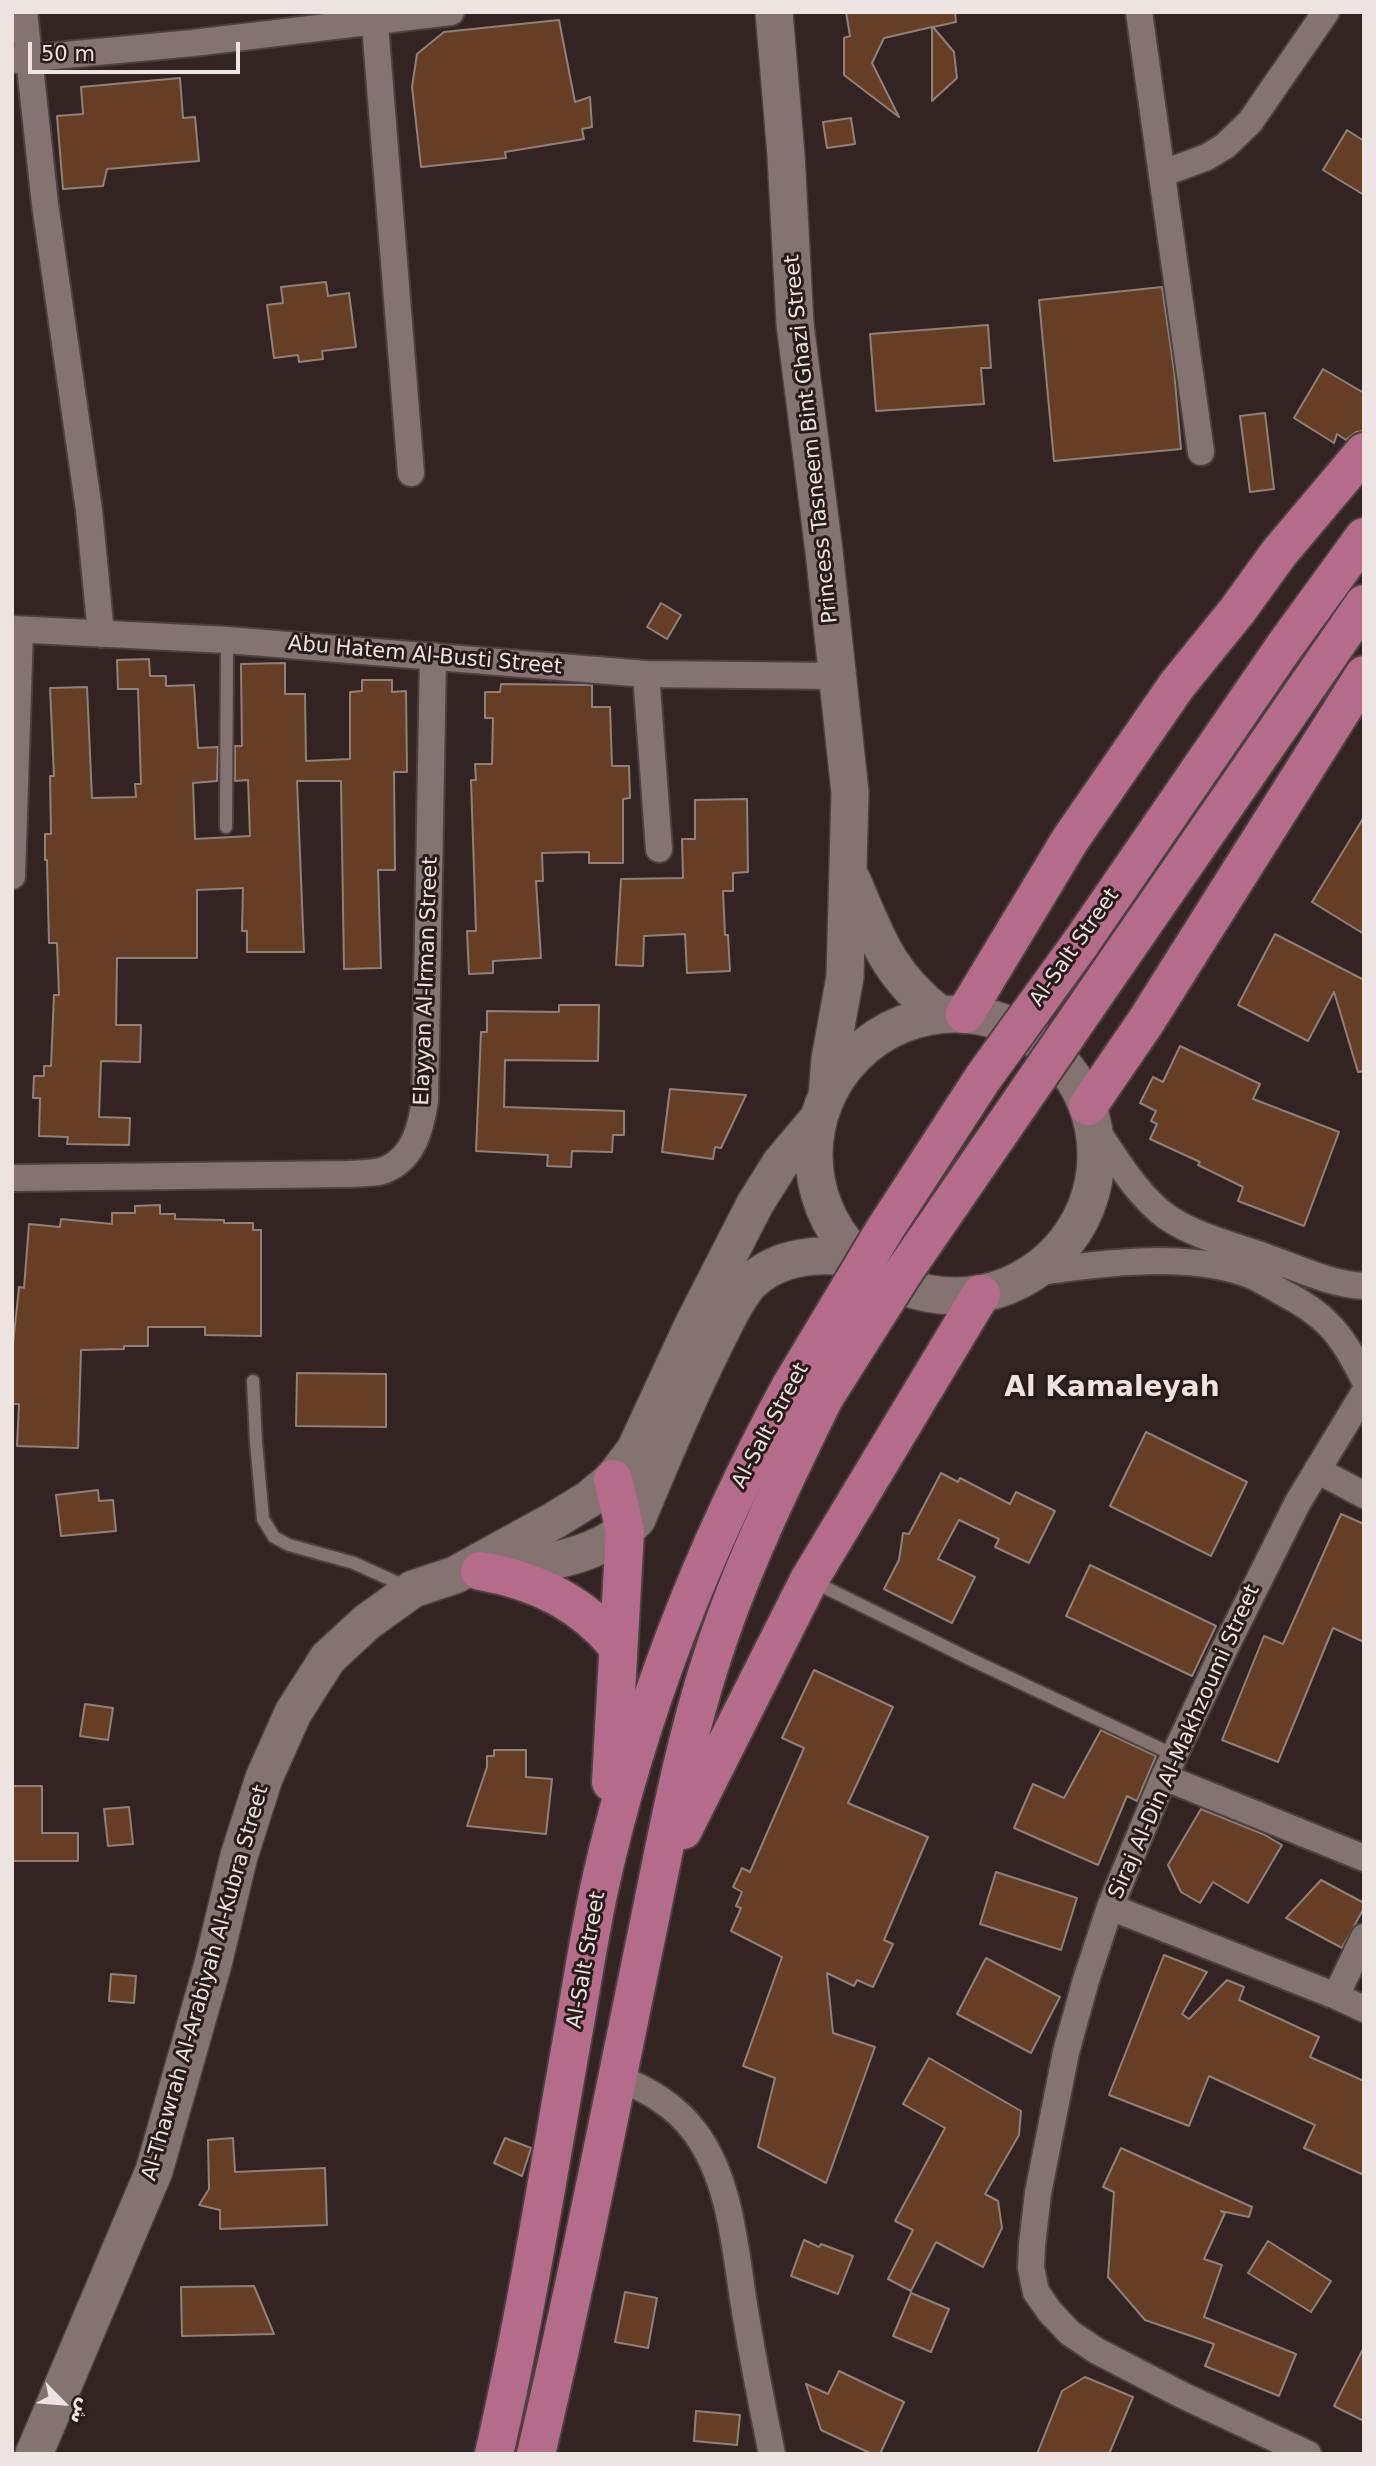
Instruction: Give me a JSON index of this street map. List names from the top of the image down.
{
  "streets": {
    "main road": ["Al-Salt Street"],
    "street": [
      "Princess Tasneem Bint Ghazi Street",
      "Abu Hatem Al-Busti Street",
      "Elayyan Al-Irman Street",
      "Siraj Al-Din Al-Makhzoumi Street",
      "Al-Thawrah Al-Arabiyah Al-Kubra Street"
    ]
  },
  "crossings": [
    ["Princess Tasneem Bint Ghazi Street", "Abu Hatem Al-Busti Street"],
    ["Princess Tasneem Bint Ghazi Street", "Al-Thawrah Al-Arabiyah Al-Kubra Street"],
    ["Abu Hatem Al-Busti Street", "Elayyan Al-Irman Street"]
  ],
  "districts": ["Al Kamaleyah"],
  "scale_bar": "50 m",
  "north": "bottom right"
}
